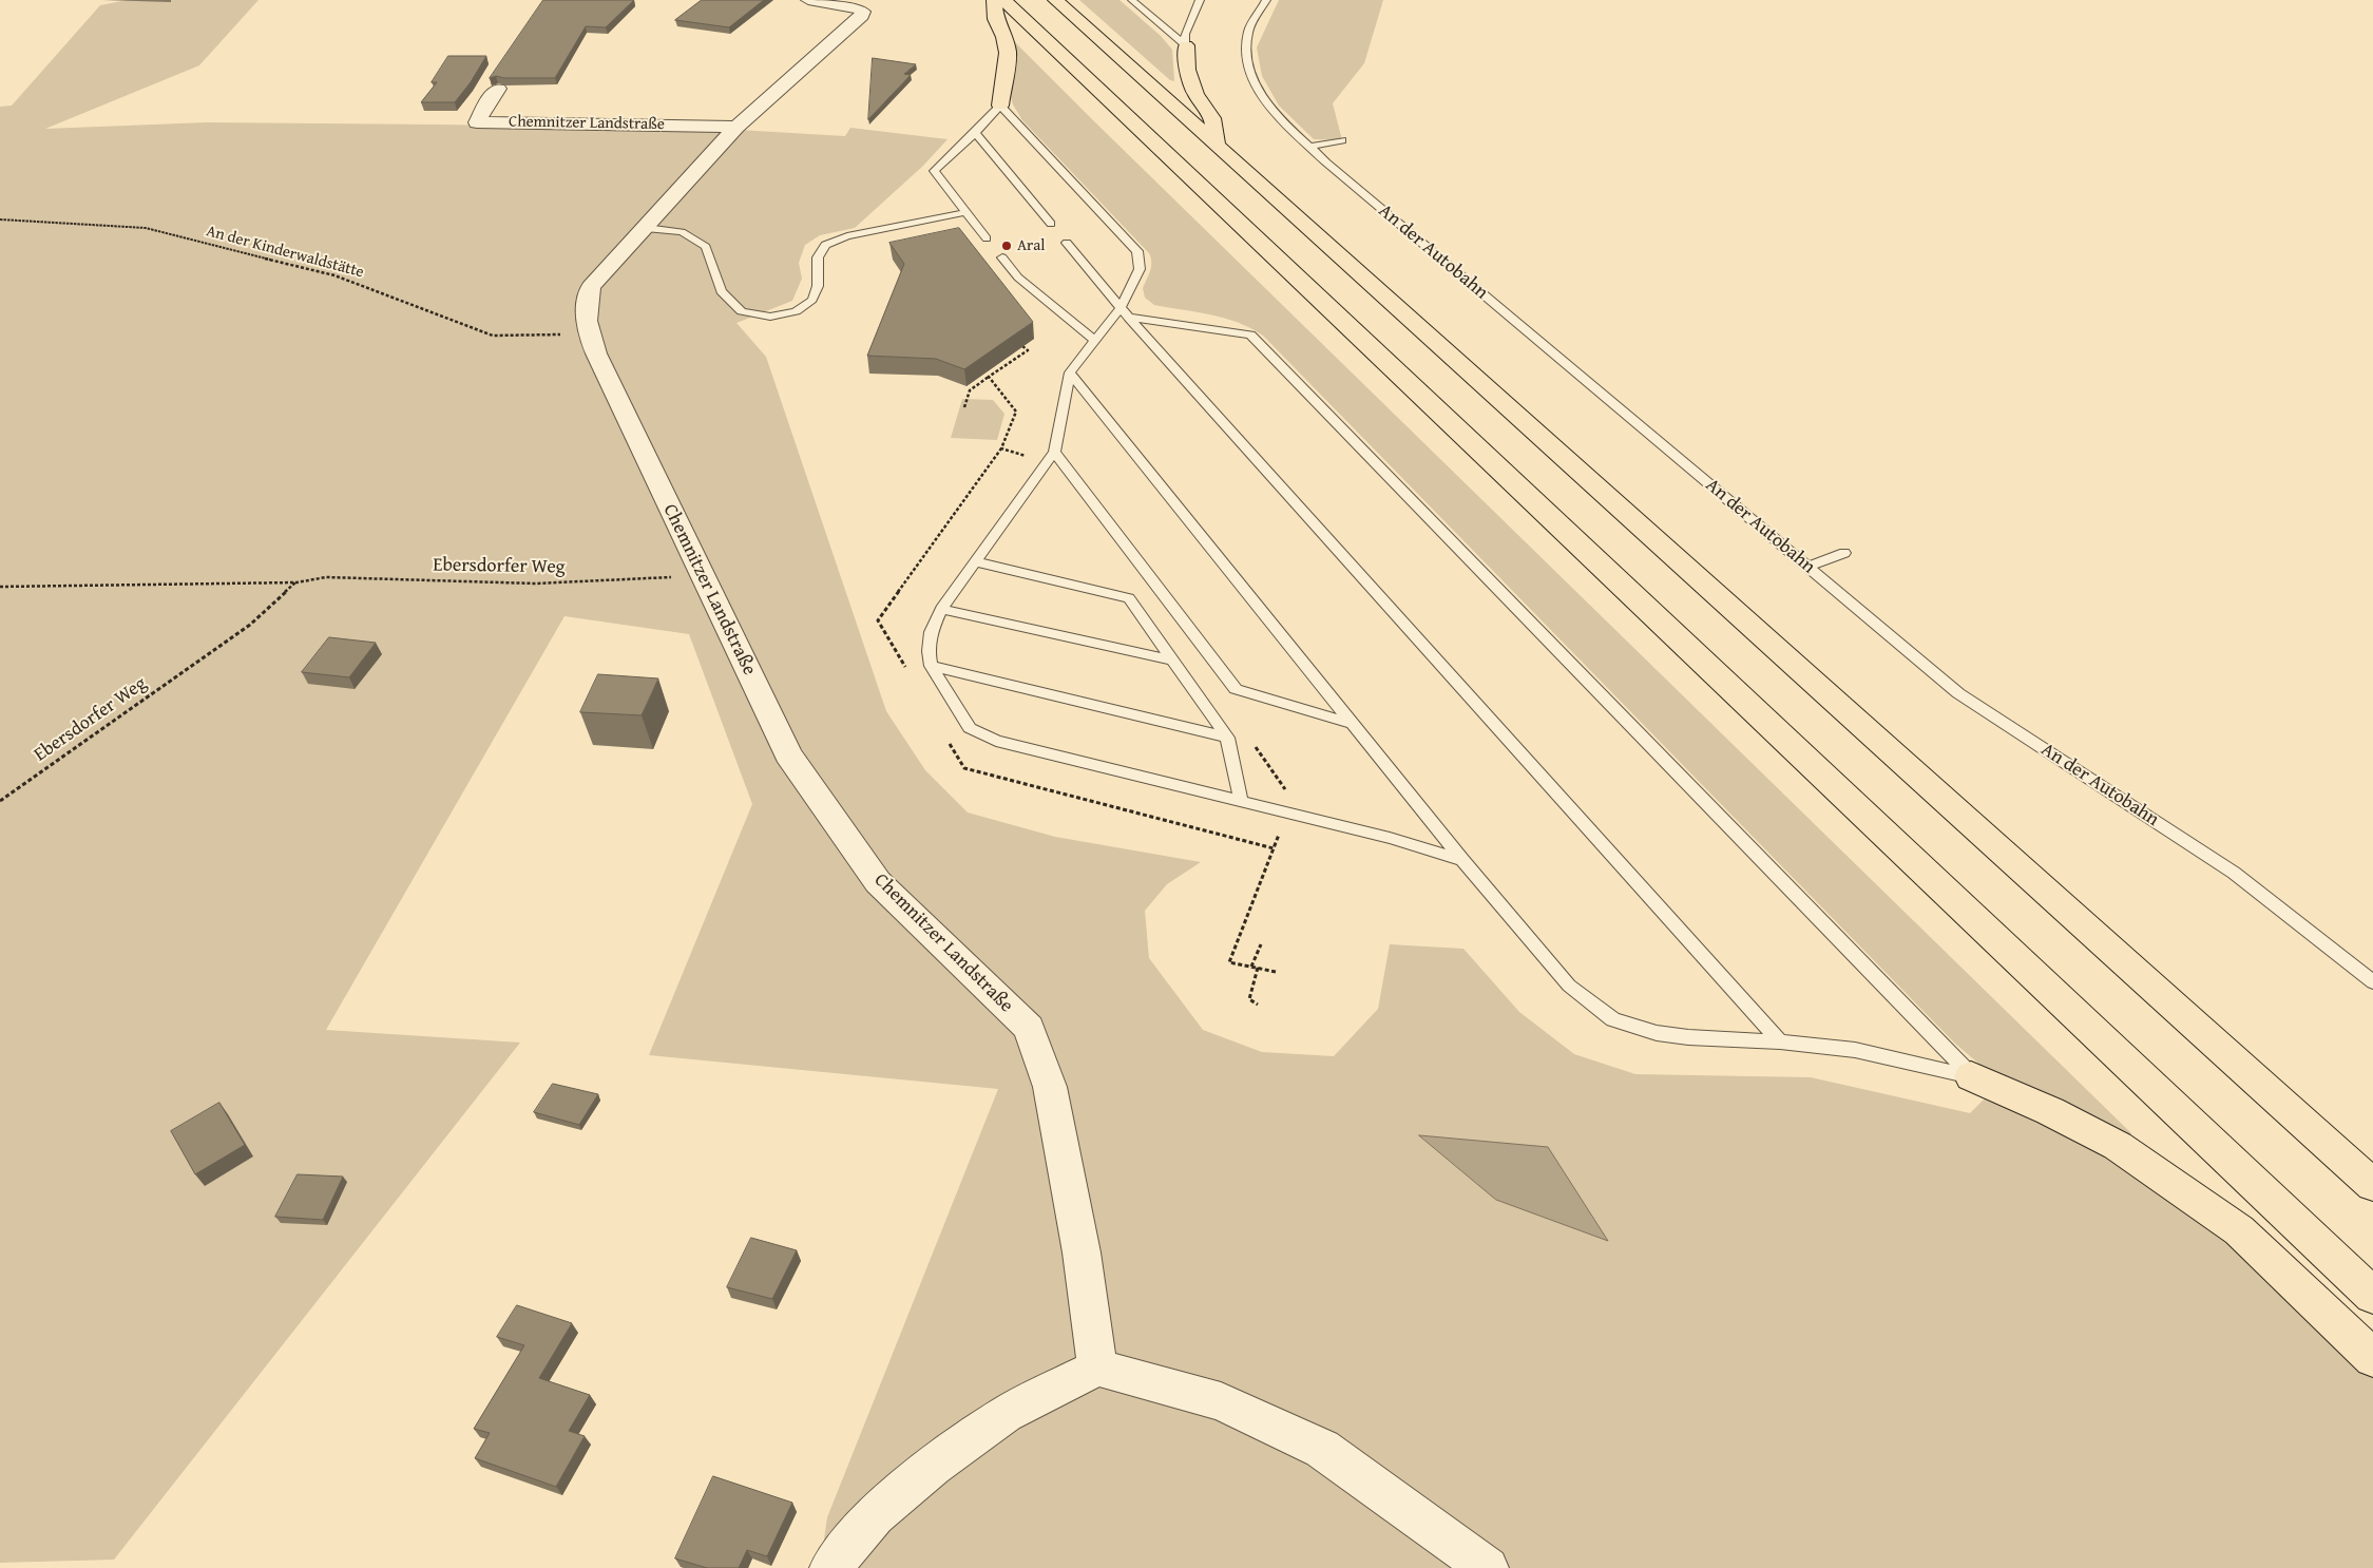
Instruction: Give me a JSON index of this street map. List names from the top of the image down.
{
  "streets": {
    "street": ["Chemnitzer Landstraße"],
    "lane": ["An der Autobahn"],
    "path": ["An der Kinderwaldstätte", "Ebersdorfer Weg"]
  },
  "crossings": [
    ["Chemnitzer Landstraße", "An der Kinderwaldstätte"],
    ["Chemnitzer Landstraße", "Ebersdorfer Weg"]
  ],
  "places": ["Aral"]
}
